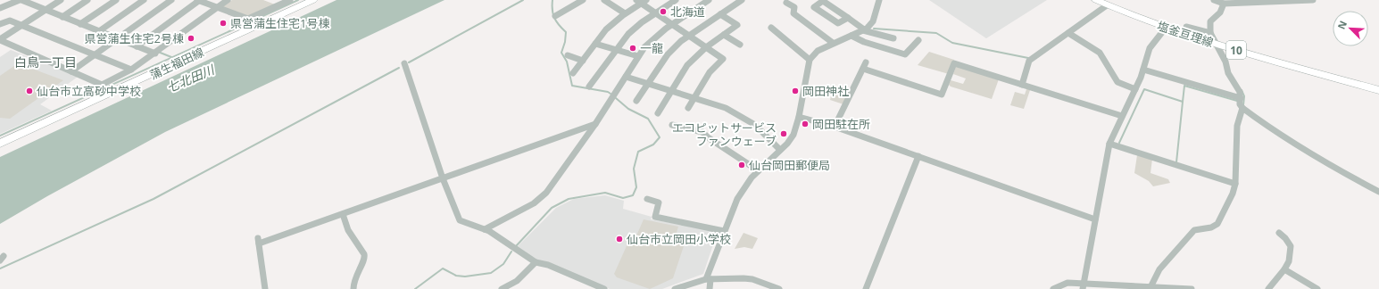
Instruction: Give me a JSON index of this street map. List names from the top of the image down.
{
  "streets": {
    "main road": ["塩釜亘理線", "10", "蒲生福田線"]
  },
  "districts": ["白鳥一丁目"],
  "water": ["七北田川"],
  "places": [
    "北海道",
    "県営蒲生住宅1号棟",
    "県営蒲生住宅2号棟",
    "一龍",
    "仙台市立高砂中学校",
    "岡田神社",
    "岡田駐在所",
    "エコピットサービス ファンウェーブ",
    "仙台岡田郵便局",
    "仙台市立岡田小学校"
  ],
  "north": "top left"
}
